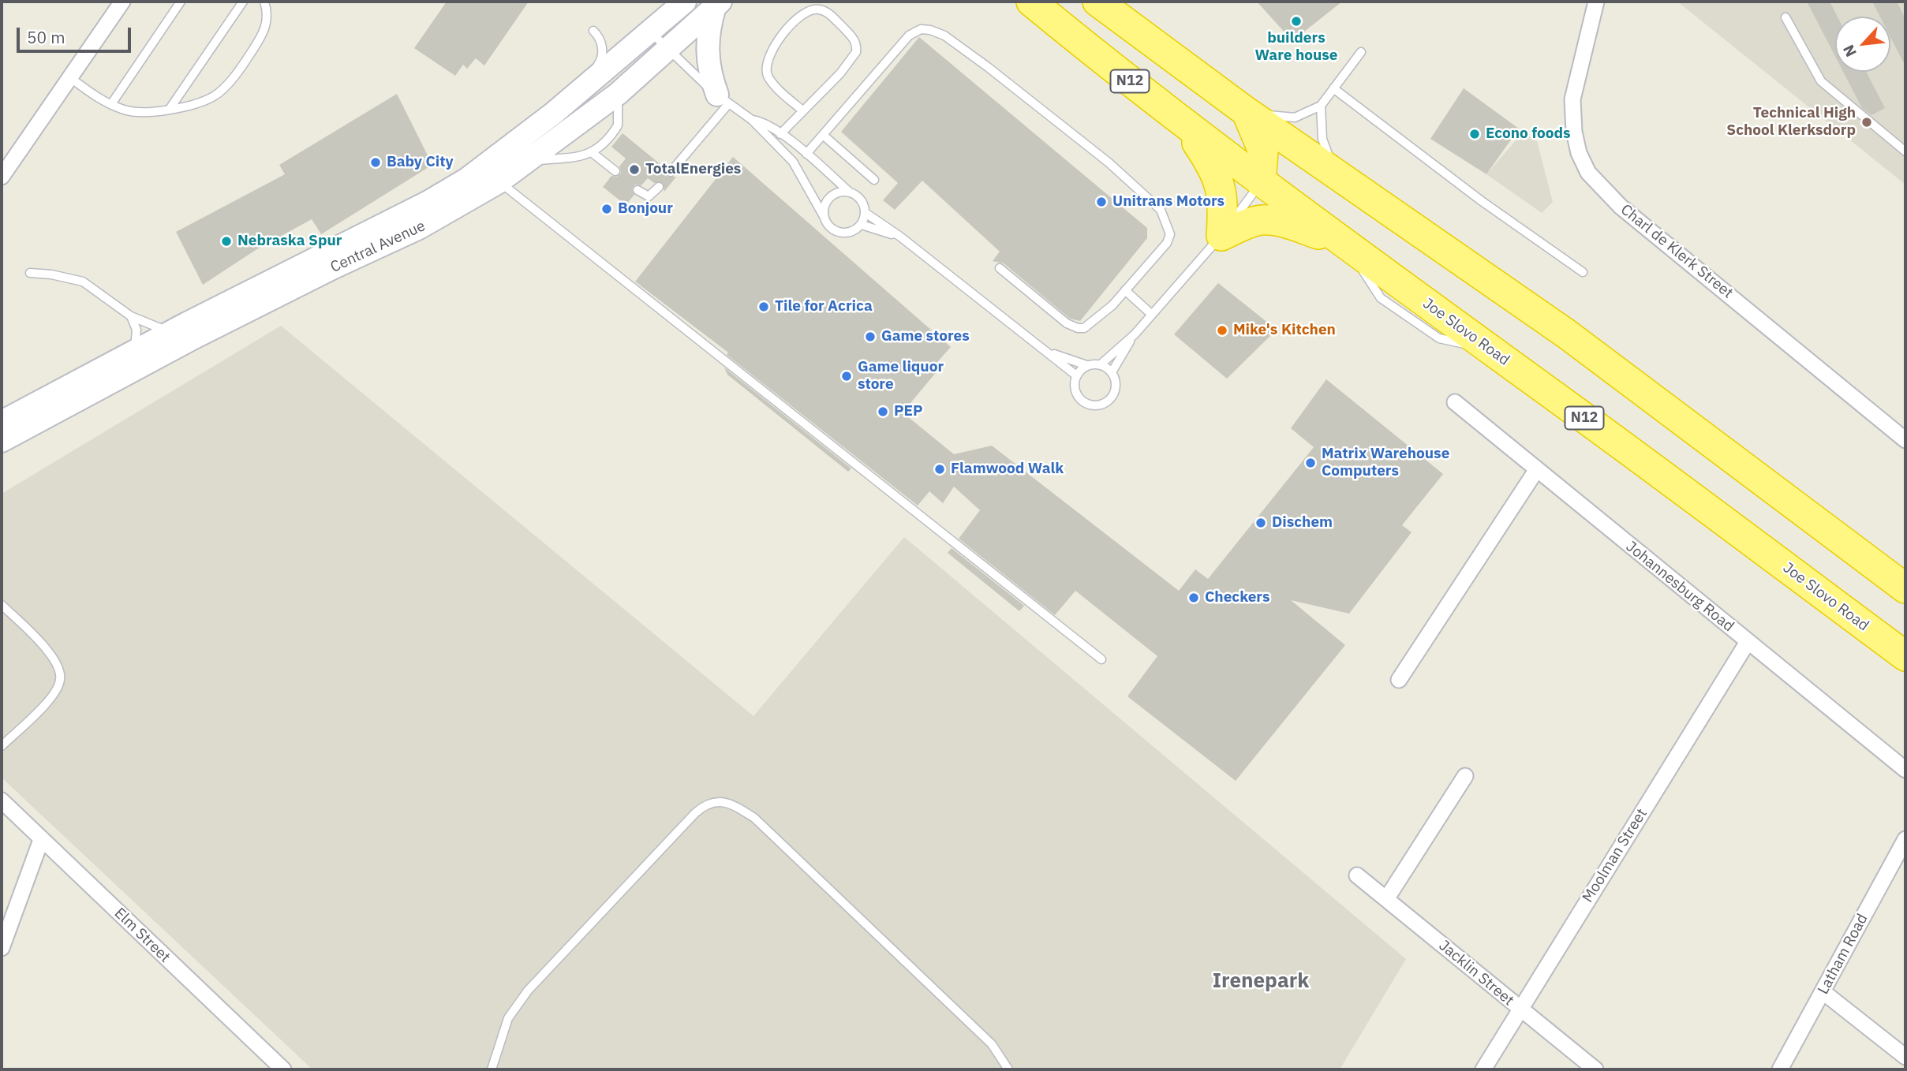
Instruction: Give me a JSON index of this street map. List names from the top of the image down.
{
  "streets": {
    "highway": ["N12", "Joe Slovo Road"],
    "street": [
      "Central Avenue",
      "Charl de Klerk Street",
      "Johannesburg Road",
      "Moolman Street",
      "Elm Street",
      "Latham Road",
      "Jacklin Street"
    ]
  },
  "crossings": [
    ["Johannesburg Road", "Moolman Street"],
    ["Moolman Street", "Jacklin Street"]
  ],
  "districts": ["Irenepark"],
  "places": [
    "builders Ware house",
    "Technical High School Klerksdorp",
    "Econo foods",
    "Baby City",
    "TotalEnergies",
    "Unitrans Motors",
    "Bonjour",
    "Nebraska Spur",
    "Tile for Acrica",
    "Mike's Kitchen",
    "Game stores",
    "Game liquor store",
    "PEP",
    "Matrix Warehouse Computers",
    "Flamwood Walk",
    "Dischem",
    "Checkers"
  ],
  "scale_bar": "50 m",
  "north": "bottom left"
}
